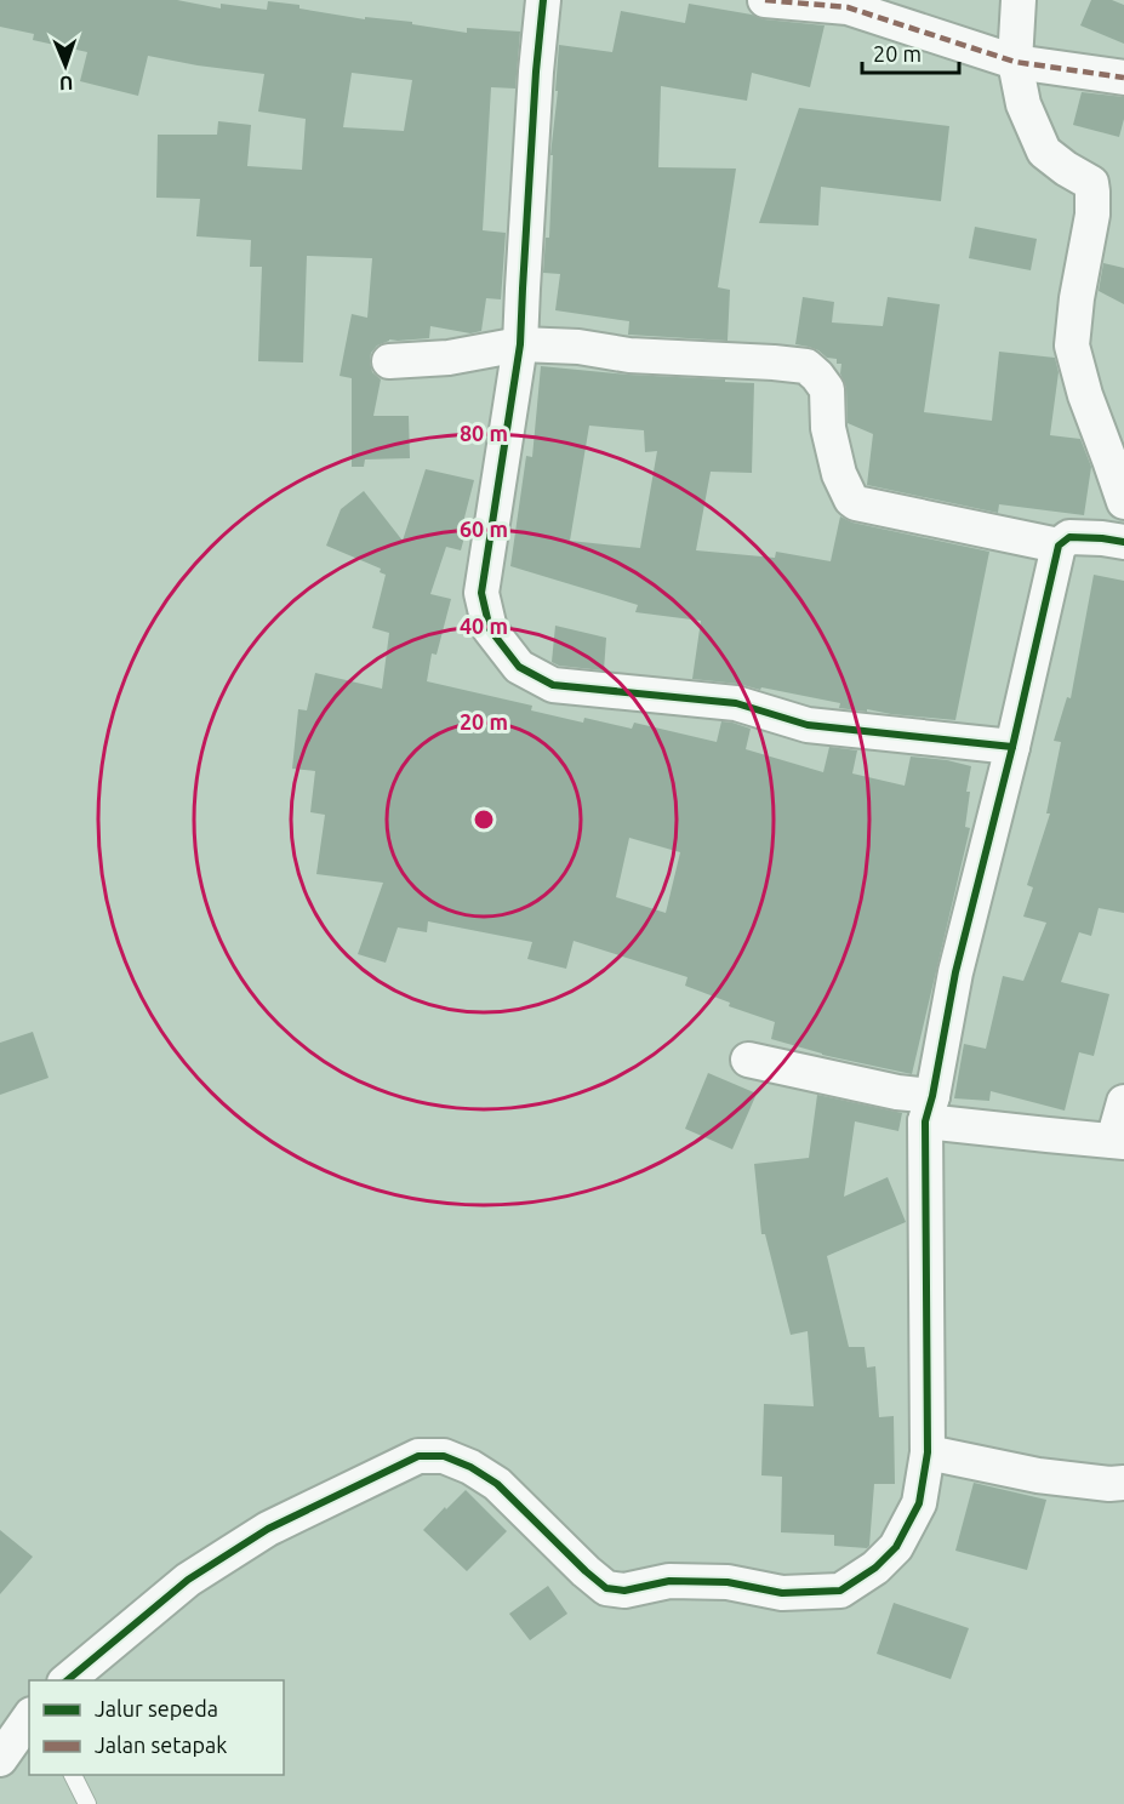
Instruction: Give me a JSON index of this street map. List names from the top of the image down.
{
  "legend": ["Jalur sepeda", "Jalan setapak"],
  "scale_bar": "20 m",
  "north": "bottom",
  "rings": [
    "80 m",
    "60 m",
    "40 m",
    "20 m"
  ]
}
